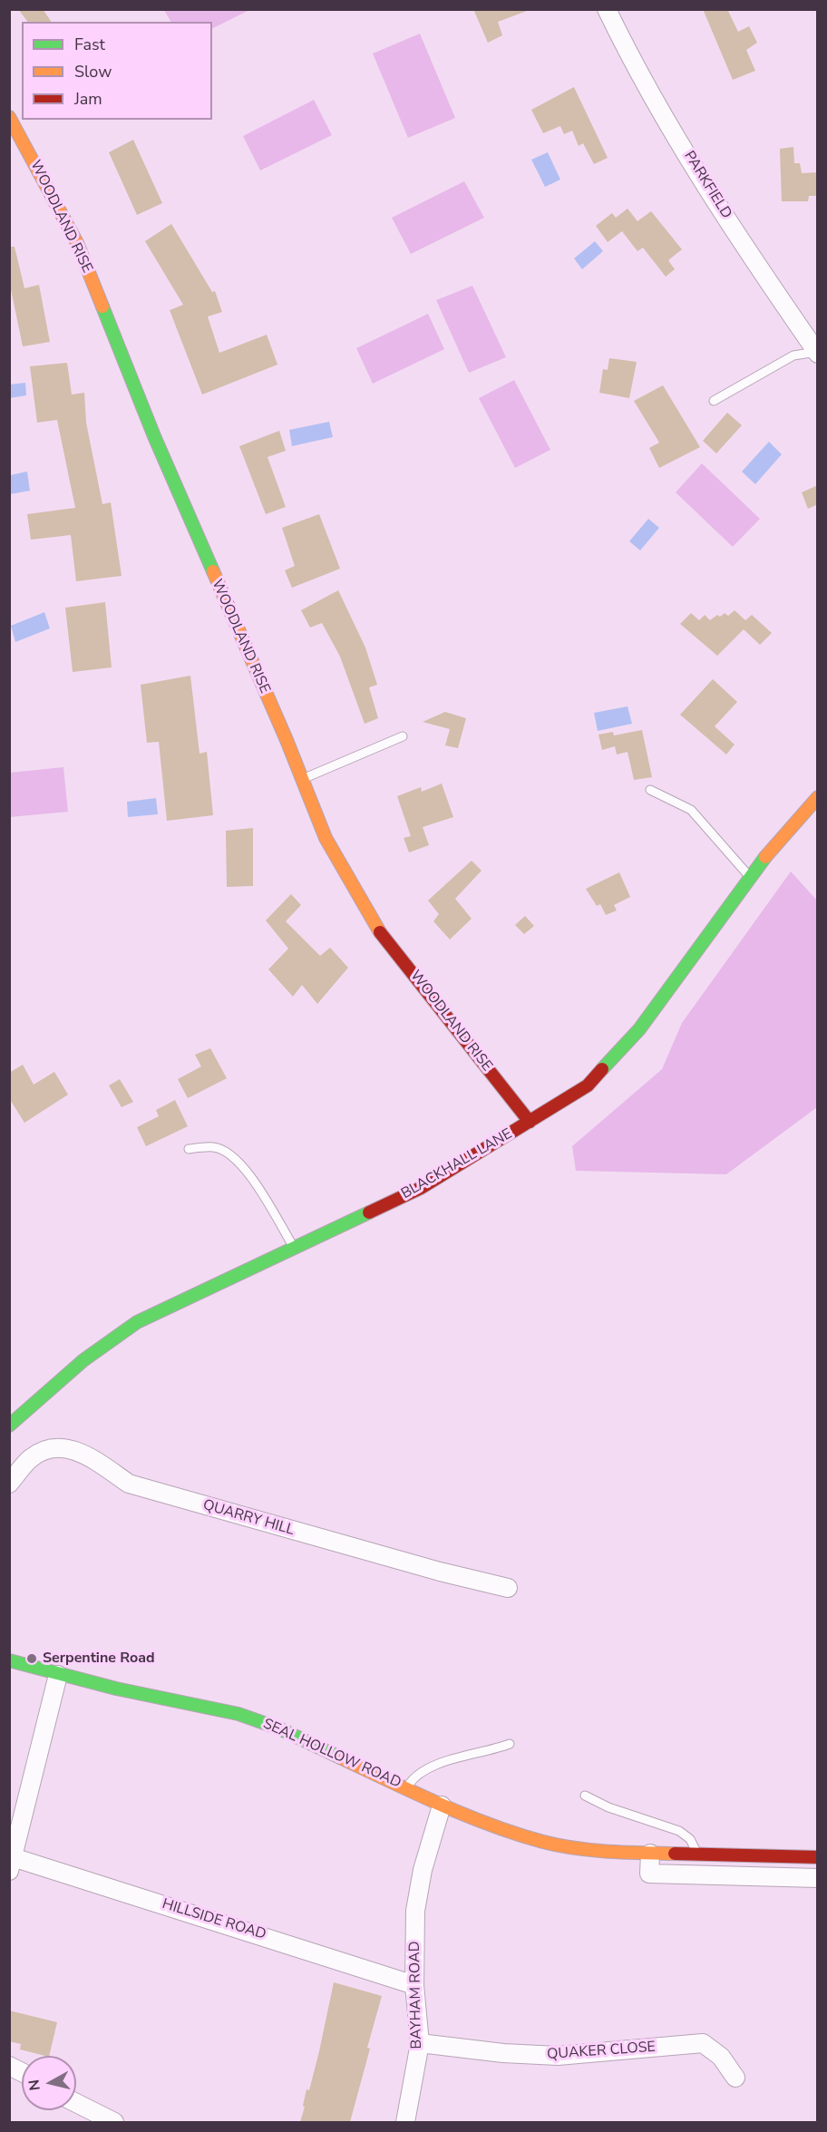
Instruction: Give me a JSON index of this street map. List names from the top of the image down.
{
  "streets": {
    "street": [
      "PARKFIELD",
      "WOODLAND RISE",
      "BLACKHALL LANE",
      "QUARRY HILL",
      "SEAL HOLLOW ROAD",
      "HILLSIDE ROAD",
      "BAYHAM ROAD",
      "QUAKER CLOSE"
    ]
  },
  "crossings": [
    ["WOODLAND RISE", "BLACKHALL LANE"],
    ["SEAL HOLLOW ROAD", "BAYHAM ROAD"],
    ["HILLSIDE ROAD", "BAYHAM ROAD"],
    ["BAYHAM ROAD", "QUAKER CLOSE"]
  ],
  "places": ["Serpentine Road"],
  "legend": ["Fast", "Slow", "Jam"],
  "north": "left"
}
